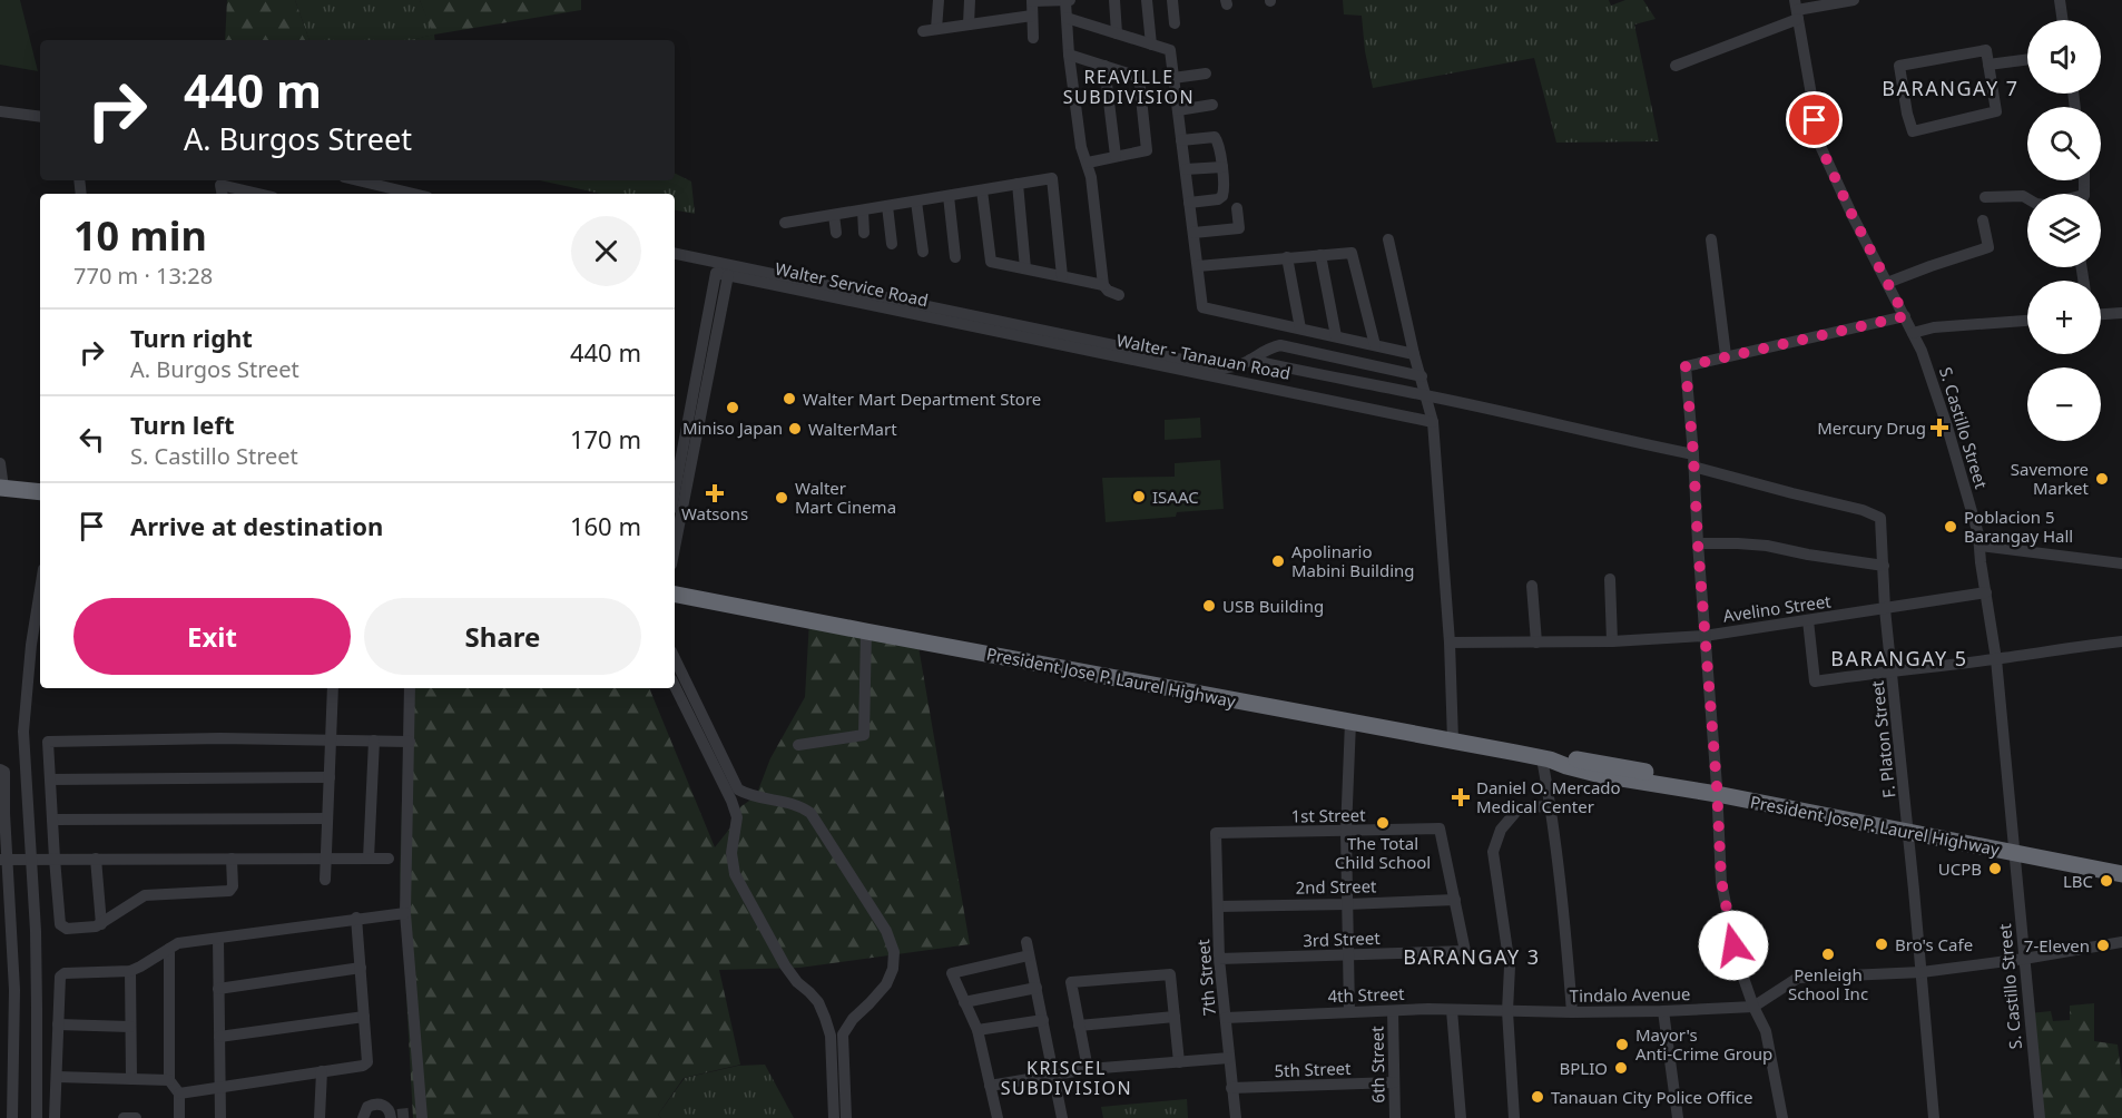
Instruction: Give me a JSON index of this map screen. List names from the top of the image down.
{
  "streets": {
    "highway": ["President Jose P. Laurel Highway"],
    "street": [
      "Walter Service Road",
      "Walter - Tanauan Road",
      "S. Castillo Street",
      "Avelino Street",
      "F. Platon Street",
      "1st Street",
      "2nd Street",
      "3rd Street",
      "7th Street",
      "4th Street",
      "Tindalo Avenue",
      "6th Street",
      "5th Street"
    ]
  },
  "crossings": [
    ["Walter Service Road", "Walter - Tanauan Road"],
    ["S. Castillo Street", "Avelino Street"],
    ["S. Castillo Street", "President Jose P. Laurel Highway"],
    ["Avelino Street", "F. Platon Street"],
    ["President Jose P. Laurel Highway", "F. Platon Street"],
    ["1st Street", "2nd Street"],
    ["1st Street", "3rd Street"],
    ["1st Street", "7th Street"],
    ["2nd Street", "3rd Street"],
    ["2nd Street", "7th Street"],
    ["3rd Street", "7th Street"],
    ["7th Street", "4th Street"],
    ["7th Street", "5th Street"],
    ["4th Street", "Tindalo Avenue"],
    ["4th Street", "6th Street"],
    ["6th Street", "5th Street"]
  ],
  "districts": [
    "REAVILLE SUBDIVISION",
    "BARANGAY 7",
    "BARANGAY 5",
    "BARANGAY 3",
    "KRISCEL SUBDIVISION"
  ],
  "places": {
    "other": [
      "Walter Mart Department Store",
      "Miniso Japan",
      "WalterMart",
      "Savemore Market",
      "ISAAC",
      "Walter Mart Cinema",
      "Poblacion 5 Barangay Hall",
      "Apolinario Mabini Building",
      "USB Building",
      "The Total Child School",
      "UCPB",
      "LBC",
      "Bro's Cafe",
      "7-Eleven",
      "Penleigh School Inc",
      "Mayor's Anti-Crime Group",
      "BPLIO",
      "Tanauan City Police Office"
    ],
    "health": ["Mercury Drug", "Watsons", "Daniel O. Mercado Medical Center"]
  },
  "page": {
    "map_buttons": ["+", "−"],
    "turn": ["440 m", "A. Burgos Street"],
    "heading": ["10 min", "770 m · 13:28"],
    "list": [
      {
        "name": "Turn right",
        "note": "A. Burgos Street",
        "value": "440 m"
      },
      {
        "name": "Turn left",
        "note": "S. Castillo Street",
        "value": "170 m"
      },
      {
        "name": "Arrive at destination",
        "value": "160 m"
      }
    ],
    "buttons": ["Exit", "Share"]
  }
}
